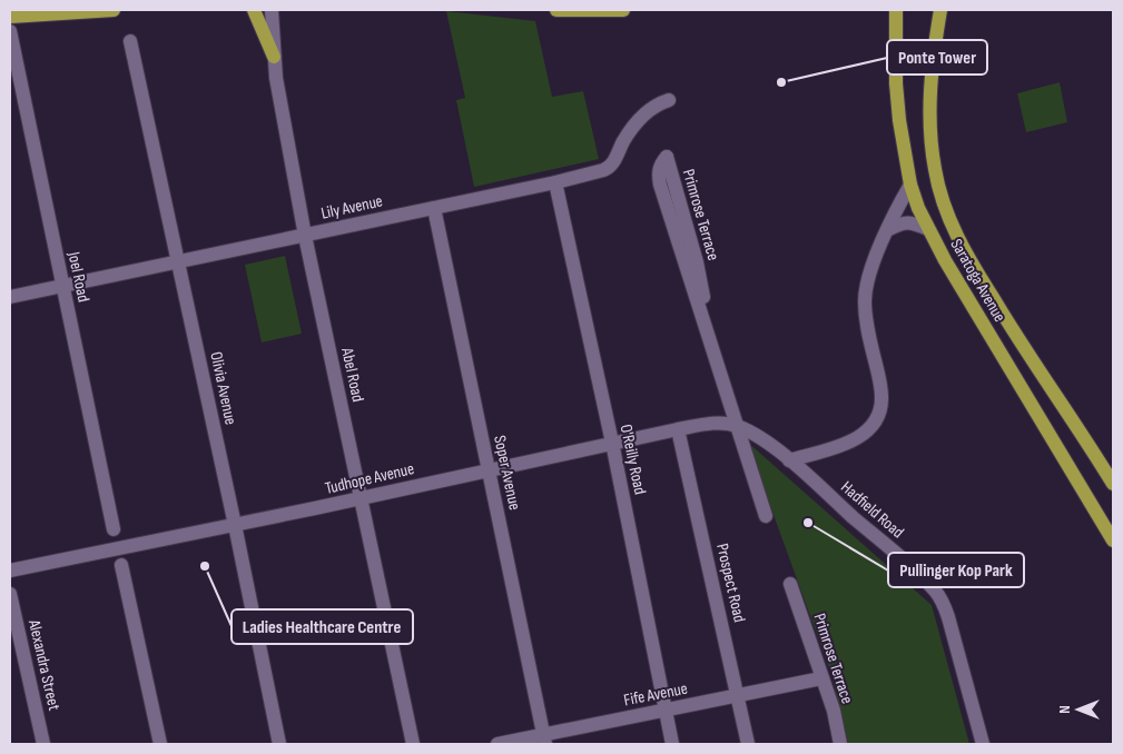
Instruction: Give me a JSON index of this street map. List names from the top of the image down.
{
  "streets": {
    "main road": ["Saratoga Avenue"],
    "street": [
      "Lily Avenue",
      "Primrose Terrace",
      "Joel Road",
      "Abel Road",
      "Olivia Avenue",
      "O'Reilly Road",
      "Soper Avenue",
      "Tudhope Avenue",
      "Hadfield Road",
      "Prospect Road",
      "Alexandra Street",
      "Fife Avenue"
    ]
  },
  "crossings": [
    ["Lily Avenue", "Joel Road"],
    ["Lily Avenue", "Abel Road"],
    ["Lily Avenue", "Olivia Avenue"],
    ["Lily Avenue", "O'Reilly Road"],
    ["Lily Avenue", "Soper Avenue"],
    ["Primrose Terrace", "Tudhope Avenue"],
    ["Primrose Terrace", "Hadfield Road"],
    ["Primrose Terrace", "Fife Avenue"],
    ["Abel Road", "Tudhope Avenue"],
    ["Olivia Avenue", "Tudhope Avenue"],
    ["O'Reilly Road", "Tudhope Avenue"],
    ["O'Reilly Road", "Fife Avenue"],
    ["Soper Avenue", "Tudhope Avenue"],
    ["Soper Avenue", "Fife Avenue"],
    ["Tudhope Avenue", "Hadfield Road"],
    ["Tudhope Avenue", "Prospect Road"],
    ["Prospect Road", "Fife Avenue"]
  ],
  "places": ["Ponte Tower", "Pullinger Kop Park", "Ladies Healthcare Centre"],
  "north": "left"
}
